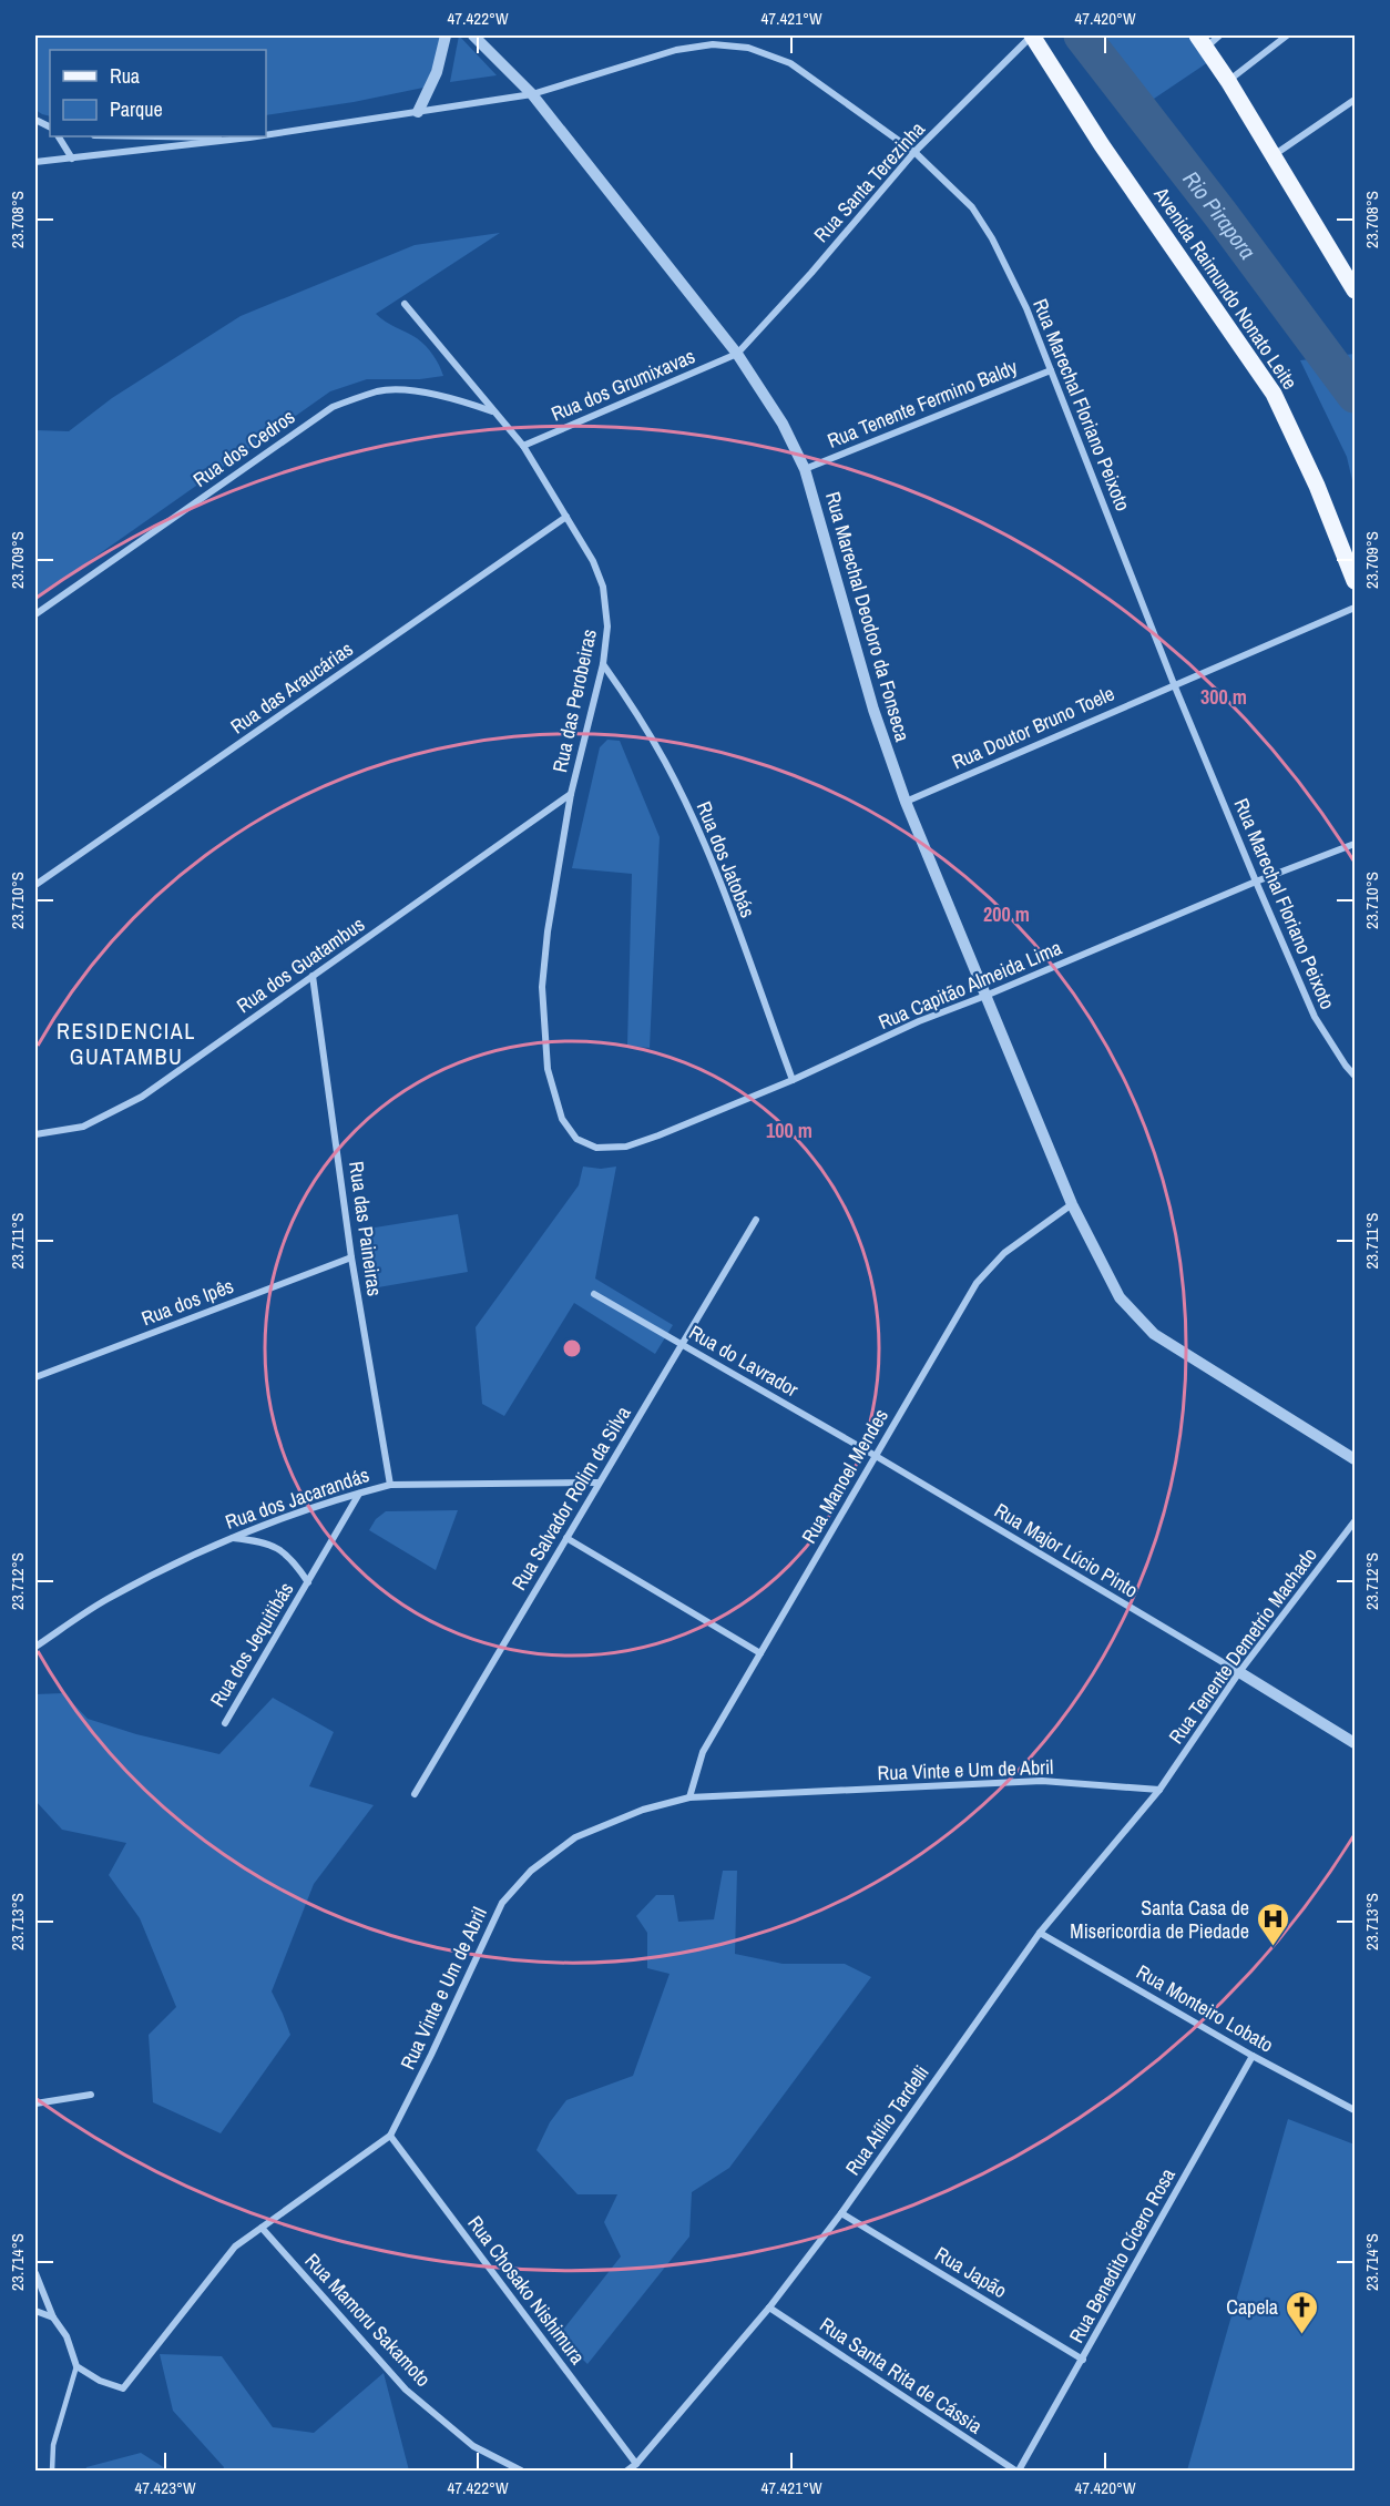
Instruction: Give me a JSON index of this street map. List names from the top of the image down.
{
  "streets": {
    "main road": ["Avenida Raimundo Nonato Leite"],
    "street": [
      "Rua Santa Terezinha",
      "Rua dos Grumixavas",
      "Rua Tenente Fermino Baldy",
      "Rua Marechal Floriano Peixoto",
      "Rua dos Cedros",
      "Rua Marechal Deodoro da Fonseca",
      "Rua das Araucárias",
      "Rua das Perobeiras",
      "Rua Doutor Bruno Toele",
      "Rua dos Jatobás",
      "Rua dos Guatambus",
      "Rua Capitão Almeida Lima",
      "Rua das Paineiras",
      "Rua dos Ipês",
      "Rua do Lavrador",
      "Rua Manoel Mendes",
      "Rua dos Jacarandás",
      "Rua Salvador Rolim da Silva",
      "Rua Major Lúcio Pinto",
      "Rua dos Jequitibás",
      "Rua Tenente Demetrio Machado",
      "Rua Vinte e Um de Abril",
      "Rua Monteiro Lobato",
      "Rua Atílio Tardelli",
      "Rua Benedito Cícero Rosa",
      "Rua Japão",
      "Rua Chosako Nishimura",
      "Rua Mamoru Sakamoto",
      "Rua Santa Rita de Cássia"
    ]
  },
  "crossings": [
    ["Rua Santa Terezinha", "Avenida Raimundo Nonato Leite"],
    ["Rua Santa Terezinha", "Rua dos Grumixavas"],
    ["Rua Santa Terezinha", "Rua Marechal Floriano Peixoto"],
    ["Rua Santa Terezinha", "Rua Marechal Deodoro da Fonseca"],
    ["Rua dos Grumixavas", "Rua Marechal Deodoro da Fonseca"],
    ["Rua dos Grumixavas", "Rua das Perobeiras"],
    ["Rua Tenente Fermino Baldy", "Rua Marechal Floriano Peixoto"],
    ["Rua Tenente Fermino Baldy", "Rua Marechal Deodoro da Fonseca"],
    ["Rua Marechal Floriano Peixoto", "Rua Marechal Deodoro da Fonseca"],
    ["Rua Marechal Floriano Peixoto", "Rua Doutor Bruno Toele"],
    ["Rua Marechal Floriano Peixoto", "Rua Capitão Almeida Lima"],
    ["Rua dos Cedros", "Rua das Perobeiras"],
    ["Rua Marechal Deodoro da Fonseca", "Rua Doutor Bruno Toele"],
    ["Rua Marechal Deodoro da Fonseca", "Rua Capitão Almeida Lima"],
    ["Rua Marechal Deodoro da Fonseca", "Rua Manoel Mendes"],
    ["Rua das Araucárias", "Rua das Perobeiras"],
    ["Rua das Perobeiras", "Rua dos Jatobás"],
    ["Rua das Perobeiras", "Rua dos Guatambus"],
    ["Rua das Perobeiras", "Rua Capitão Almeida Lima"],
    ["Rua dos Jatobás", "Rua Capitão Almeida Lima"],
    ["Rua dos Guatambus", "Rua das Paineiras"],
    ["Rua das Paineiras", "Rua dos Ipês"],
    ["Rua das Paineiras", "Rua dos Jacarandás"],
    ["Rua do Lavrador", "Rua Manoel Mendes"],
    ["Rua do Lavrador", "Rua Salvador Rolim da Silva"],
    ["Rua do Lavrador", "Rua Major Lúcio Pinto"],
    ["Rua Manoel Mendes", "Rua Major Lúcio Pinto"],
    ["Rua Manoel Mendes", "Rua Vinte e Um de Abril"],
    ["Rua dos Jacarandás", "Rua Salvador Rolim da Silva"],
    ["Rua dos Jacarandás", "Rua dos Jequitibás"],
    ["Rua Major Lúcio Pinto", "Rua Tenente Demetrio Machado"],
    ["Rua Tenente Demetrio Machado", "Rua Vinte e Um de Abril"],
    ["Rua Tenente Demetrio Machado", "Rua Atílio Tardelli"],
    ["Rua Vinte e Um de Abril", "Rua Atílio Tardelli"],
    ["Rua Vinte e Um de Abril", "Rua Chosako Nishimura"],
    ["Rua Vinte e Um de Abril", "Rua Mamoru Sakamoto"],
    ["Rua Monteiro Lobato", "Rua Atílio Tardelli"],
    ["Rua Monteiro Lobato", "Rua Benedito Cícero Rosa"],
    ["Rua Atílio Tardelli", "Rua Japão"],
    ["Rua Atílio Tardelli", "Rua Chosako Nishimura"],
    ["Rua Atílio Tardelli", "Rua Santa Rita de Cássia"],
    ["Rua Benedito Cícero Rosa", "Rua Japão"],
    ["Rua Benedito Cícero Rosa", "Rua Santa Rita de Cássia"]
  ],
  "districts": ["RESIDENCIAL GUATAMBU"],
  "water": ["Rio Pirapora"],
  "places": {
    "hospital": ["Santa Casa de Misericordia de Piedade"],
    "church": ["Capela"]
  },
  "legend": ["Rua", "Parque"],
  "coordinates": [
    "47.422°W",
    "47.421°W",
    "47.420°W",
    "23.708°S",
    "23.709°S",
    "23.710°S",
    "23.711°S",
    "23.712°S",
    "23.713°S",
    "23.714°S",
    "47.423°W"
  ],
  "rings": ["300 m", "200 m", "100 m"]
}
